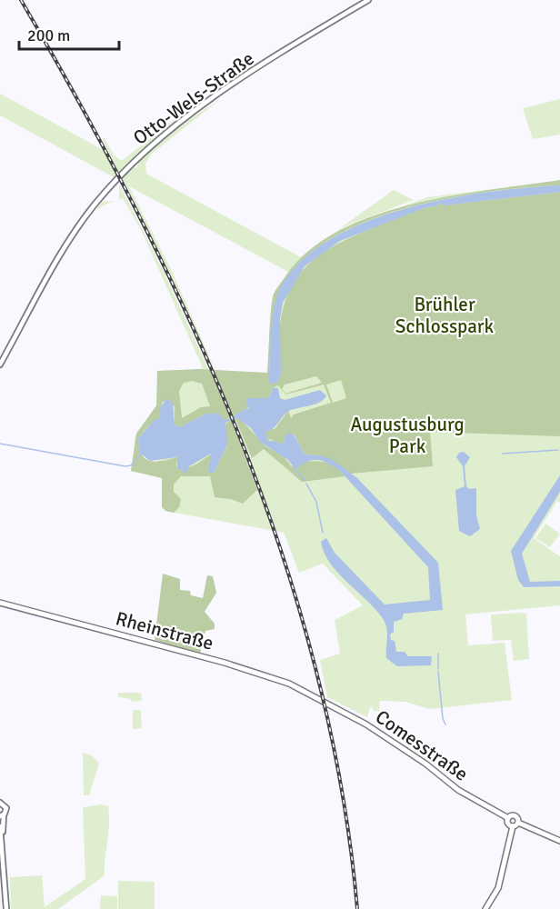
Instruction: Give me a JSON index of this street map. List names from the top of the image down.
{
  "streets": {
    "main road": ["Rheinstraße", "Comesstraße"],
    "street": ["Otto-Wels-Straße"]
  },
  "crossings": [
    ["Rheinstraße", "Comesstraße"]
  ],
  "parks": ["Brühler Schlosspark", "Augustusburg Park"],
  "scale_bar": "200 m"
}
